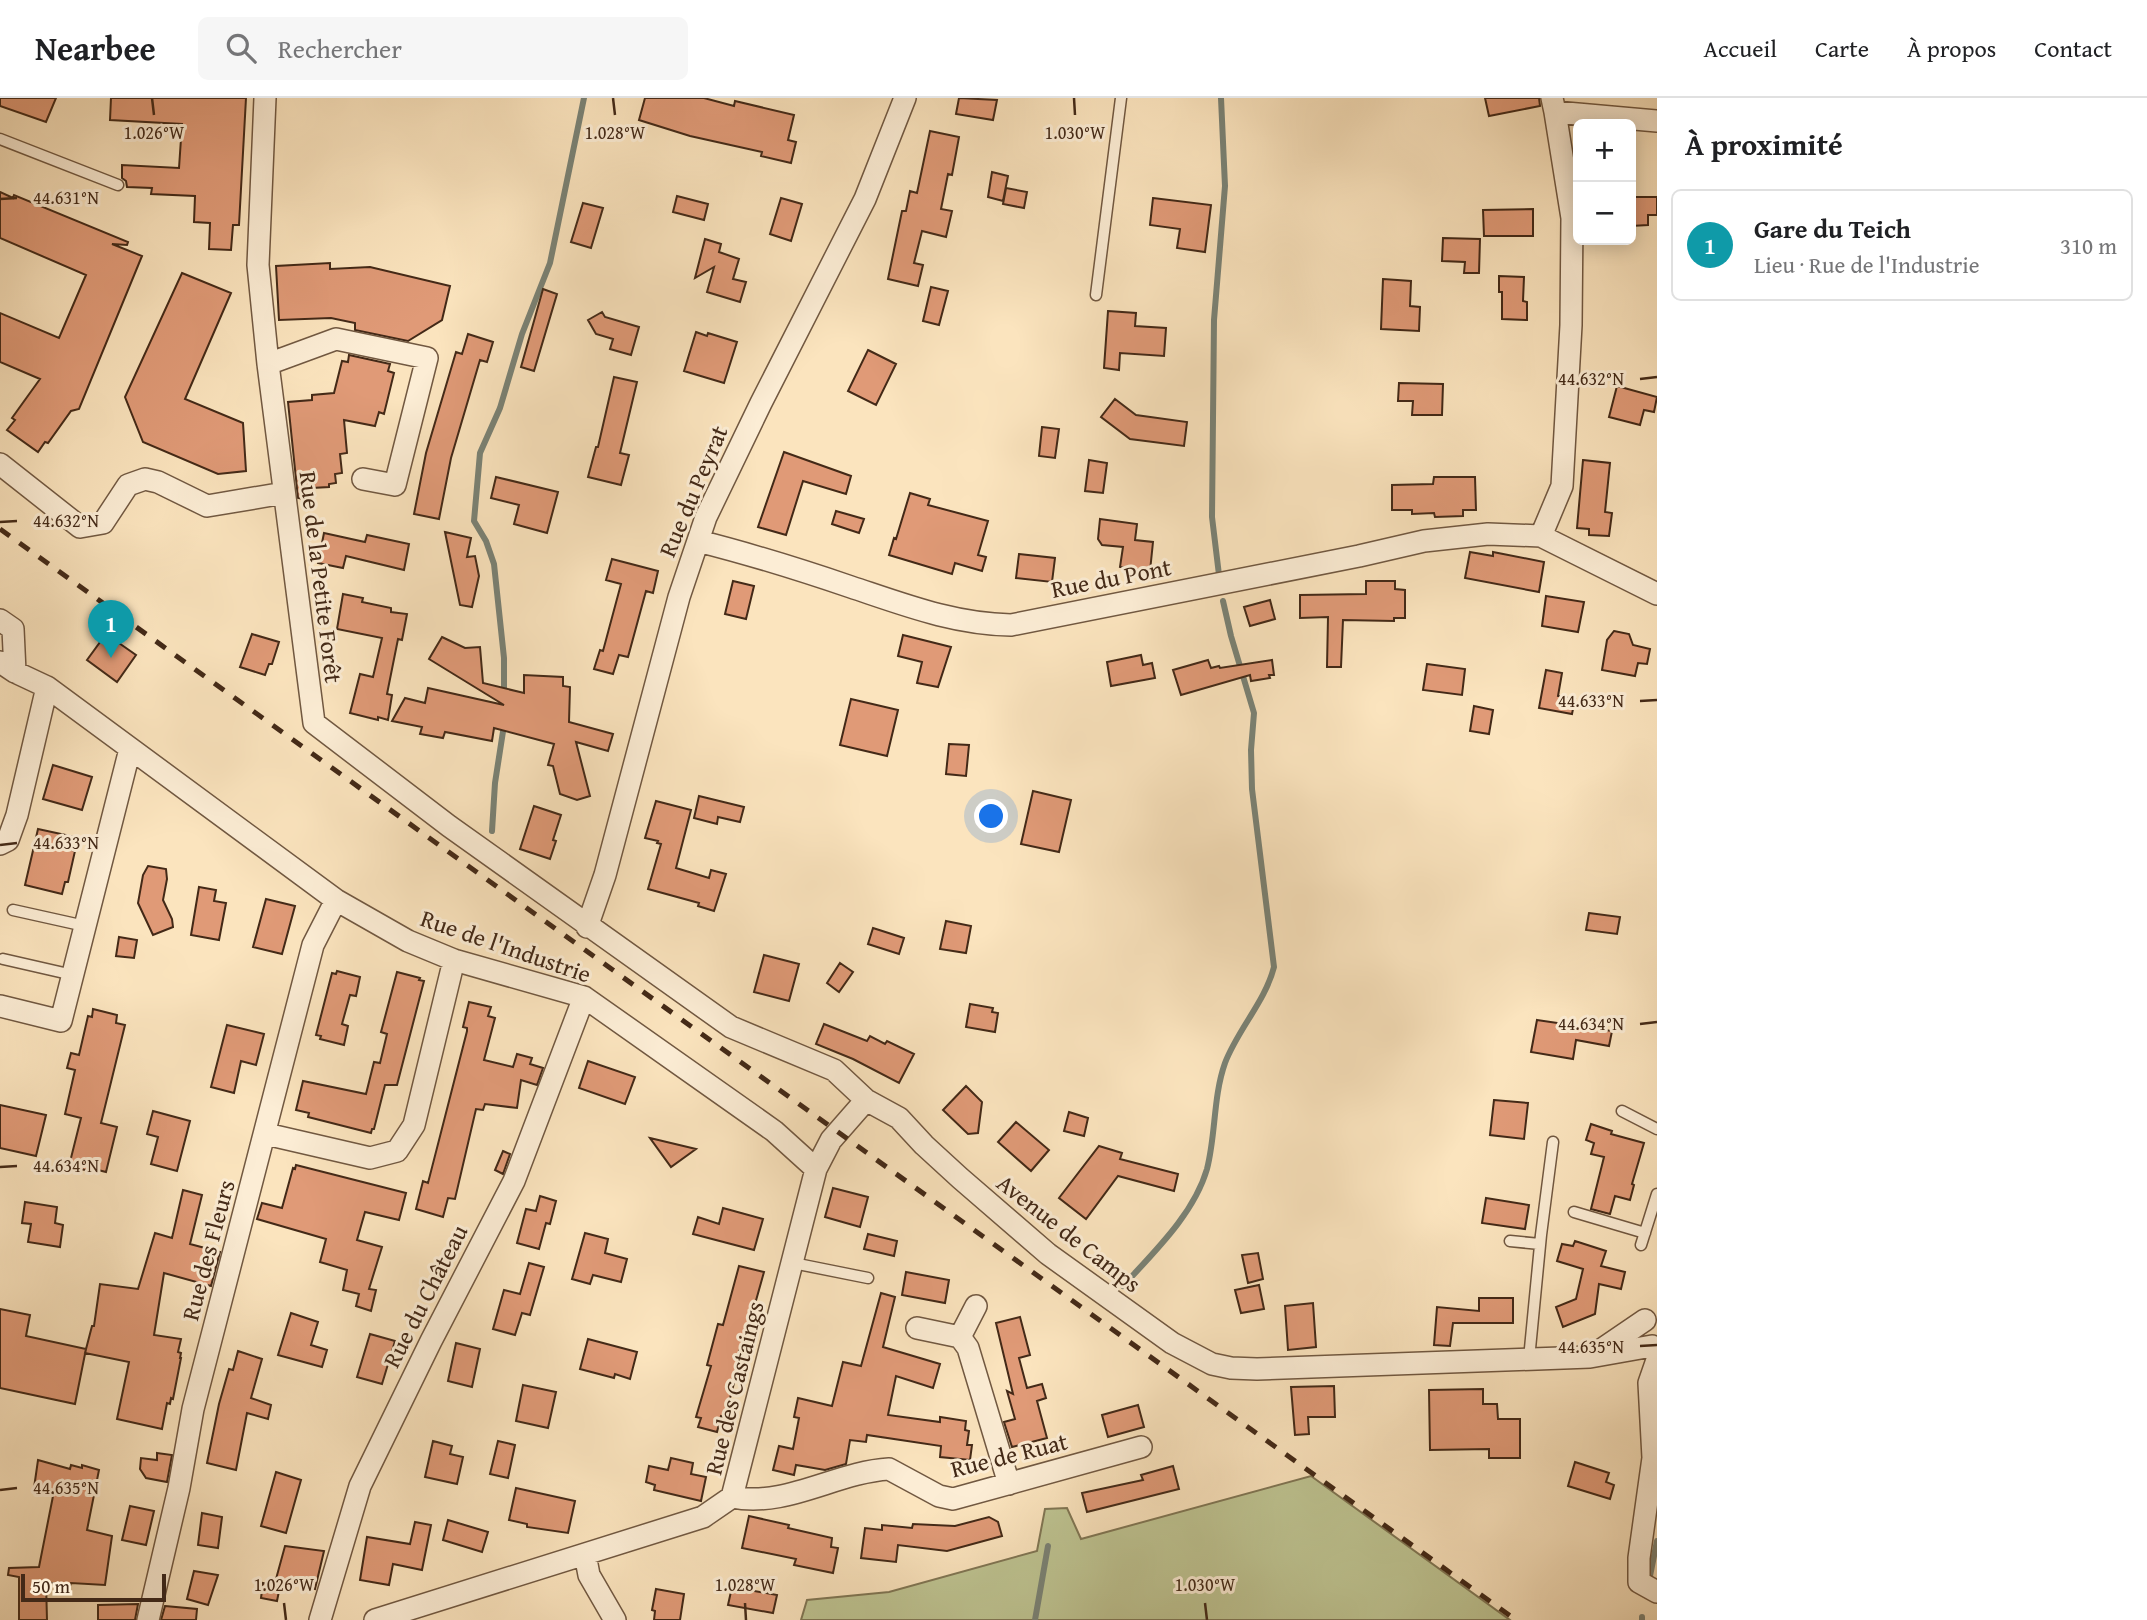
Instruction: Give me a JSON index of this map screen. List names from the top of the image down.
{
  "streets": {
    "street": [
      "Rue du Peyrat",
      "Rue de la Petite Forêt",
      "Rue du Pont",
      "Rue de l'Industrie",
      "Avenue de Camps",
      "Rue des Fleurs",
      "Rue du Château",
      "Rue des Castaings",
      "Rue de Ruat"
    ]
  },
  "crossings": [
    ["Rue du Peyrat", "Rue de la Petite Forêt"],
    ["Rue du Peyrat", "Rue du Pont"],
    ["Rue du Peyrat", "Avenue de Camps"],
    ["Rue de la Petite Forêt", "Avenue de Camps"],
    ["Rue de l'Industrie", "Rue des Fleurs"],
    ["Rue de l'Industrie", "Rue du Château"],
    ["Rue de l'Industrie", "Rue des Castaings"],
    ["Avenue de Camps", "Rue des Castaings"],
    ["Rue des Castaings", "Rue de Ruat"]
  ],
  "scale_bar": "50 m",
  "page": {
    "header": "Nearbee",
    "search": "Rechercher",
    "nav": [
      "Accueil",
      "Carte",
      "À propos",
      "Contact"
    ],
    "heading": "À proximité",
    "map_buttons": ["+", "−"],
    "list": [
      {
        "mark": "1",
        "name": "Gare du Teich",
        "note": "Lieu · Rue de l'Industrie",
        "value": "310 m"
      }
    ],
    "pins": "1",
    "scale": "50 m"
  },
  "coordinates": [
    "1.026°W",
    "1.028°W",
    "1.030°W",
    "44.631°N",
    "44.632°N",
    "44.633°N",
    "44.634°N",
    "44.635°N"
  ]
}
